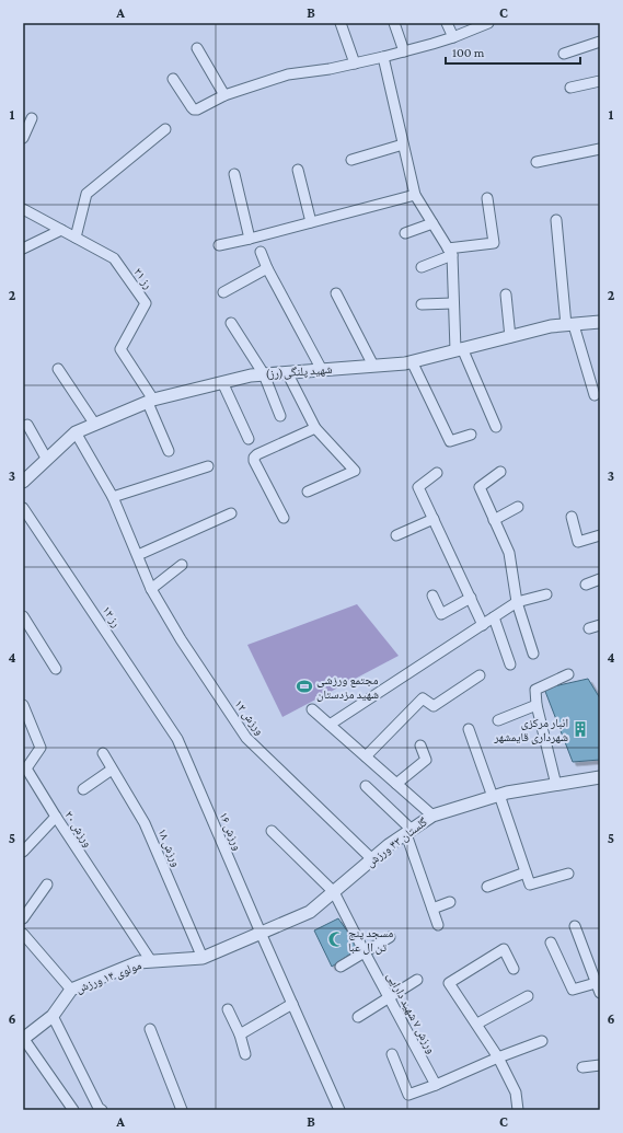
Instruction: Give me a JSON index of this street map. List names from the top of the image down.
{
  "streets": {
    "street": [
      "رز ۲۱",
      "شهید پلنگی(رز)",
      "رز ۱۲",
      "ورزش ۱۲",
      "ورزش ۲۰",
      "ورزش ۱۶",
      "گلستان ۴۳ ورزش",
      "ورزش ۱۸",
      "مولوی ۱۴ ورزش",
      "ورزش ۷ شهید دارایی"
    ]
  },
  "crossings": [
    ["رز ۲۱", "شهید پلنگی(رز)"],
    ["شهید پلنگی(رز)", "ورزش ۱۲"],
    ["رز ۱۲", "ورزش ۱۶"],
    ["ورزش ۱۲", "گلستان ۴۳ ورزش"],
    ["ورزش ۲۰", "مولوی ۱۴ ورزش"],
    ["ورزش ۱۶", "گلستان ۴۳ ورزش"],
    ["ورزش ۱۶", "مولوی ۱۴ ورزش"],
    ["گلستان ۴۳ ورزش", "مولوی ۱۴ ورزش"],
    ["گلستان ۴۳ ورزش", "ورزش ۷ شهید دارایی"],
    ["ورزش ۱۸", "مولوی ۱۴ ورزش"]
  ],
  "places": {
    "sports": ["مجتمع ورزشی شهید مزدستان"],
    "building": ["انبار مرکزی شهرداری قایمشهر"],
    "mosque": ["مسجد پنج تن ال عبا"]
  },
  "scale_bar": "100 m",
  "grid": {
    "columns": ["A", "B", "C"],
    "rows": [
      "1",
      "2",
      "3",
      "4",
      "5",
      "6"
    ]
  }
}
